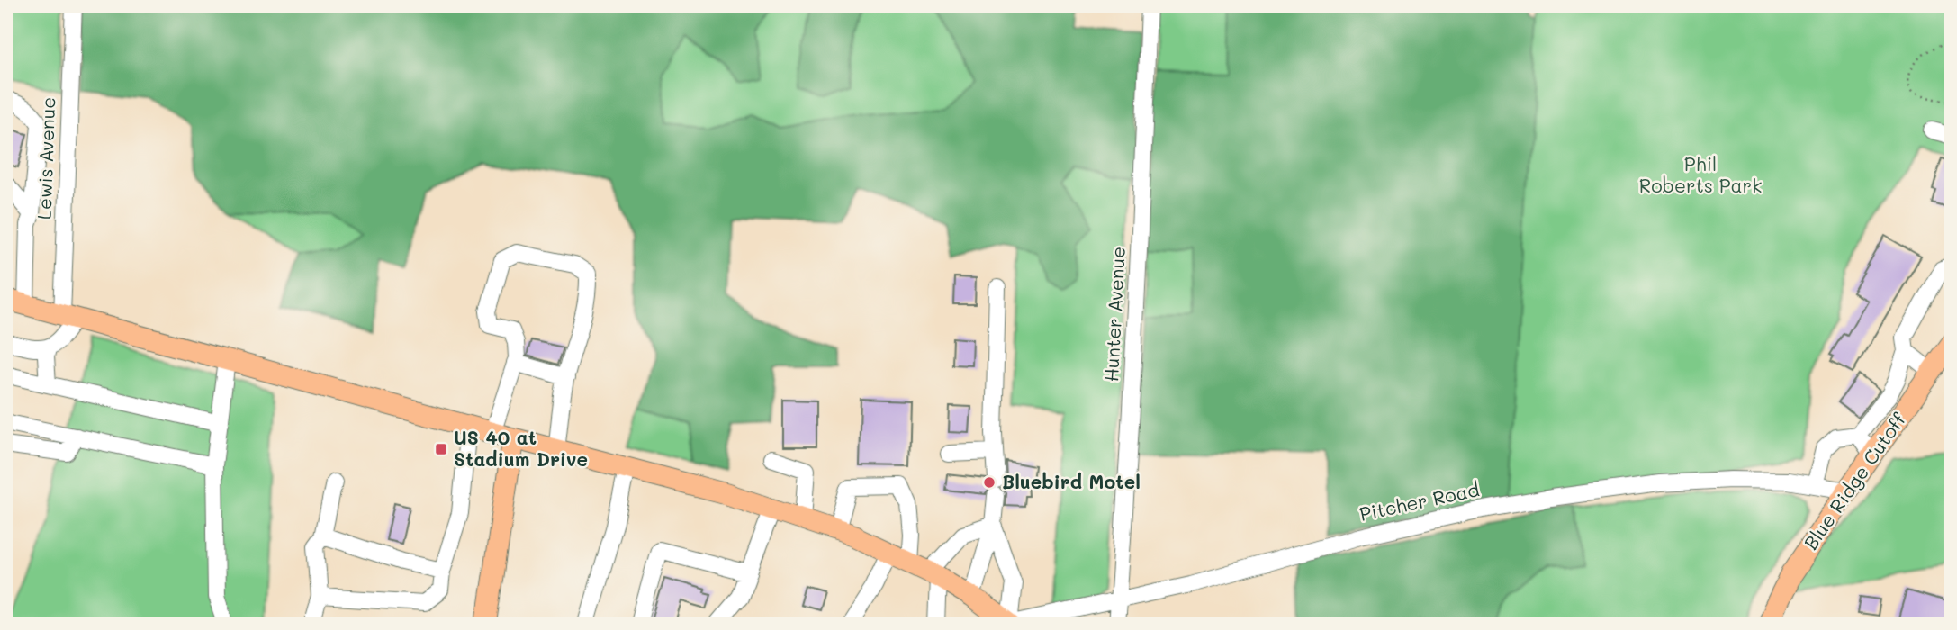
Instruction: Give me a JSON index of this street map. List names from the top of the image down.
{
  "streets": {
    "main road": ["Blue Ridge Cutoff"],
    "street": ["Lewis Avenue", "Hunter Avenue", "Pitcher Road"]
  },
  "crossings": [
    ["Hunter Avenue", "Pitcher Road"],
    ["Blue Ridge Cutoff", "Pitcher Road"]
  ],
  "parks": ["Phil Roberts Park"],
  "places": {
    "transit": ["US 40 at Stadium Drive"],
    "other": ["Bluebird Motel"]
  }
}
